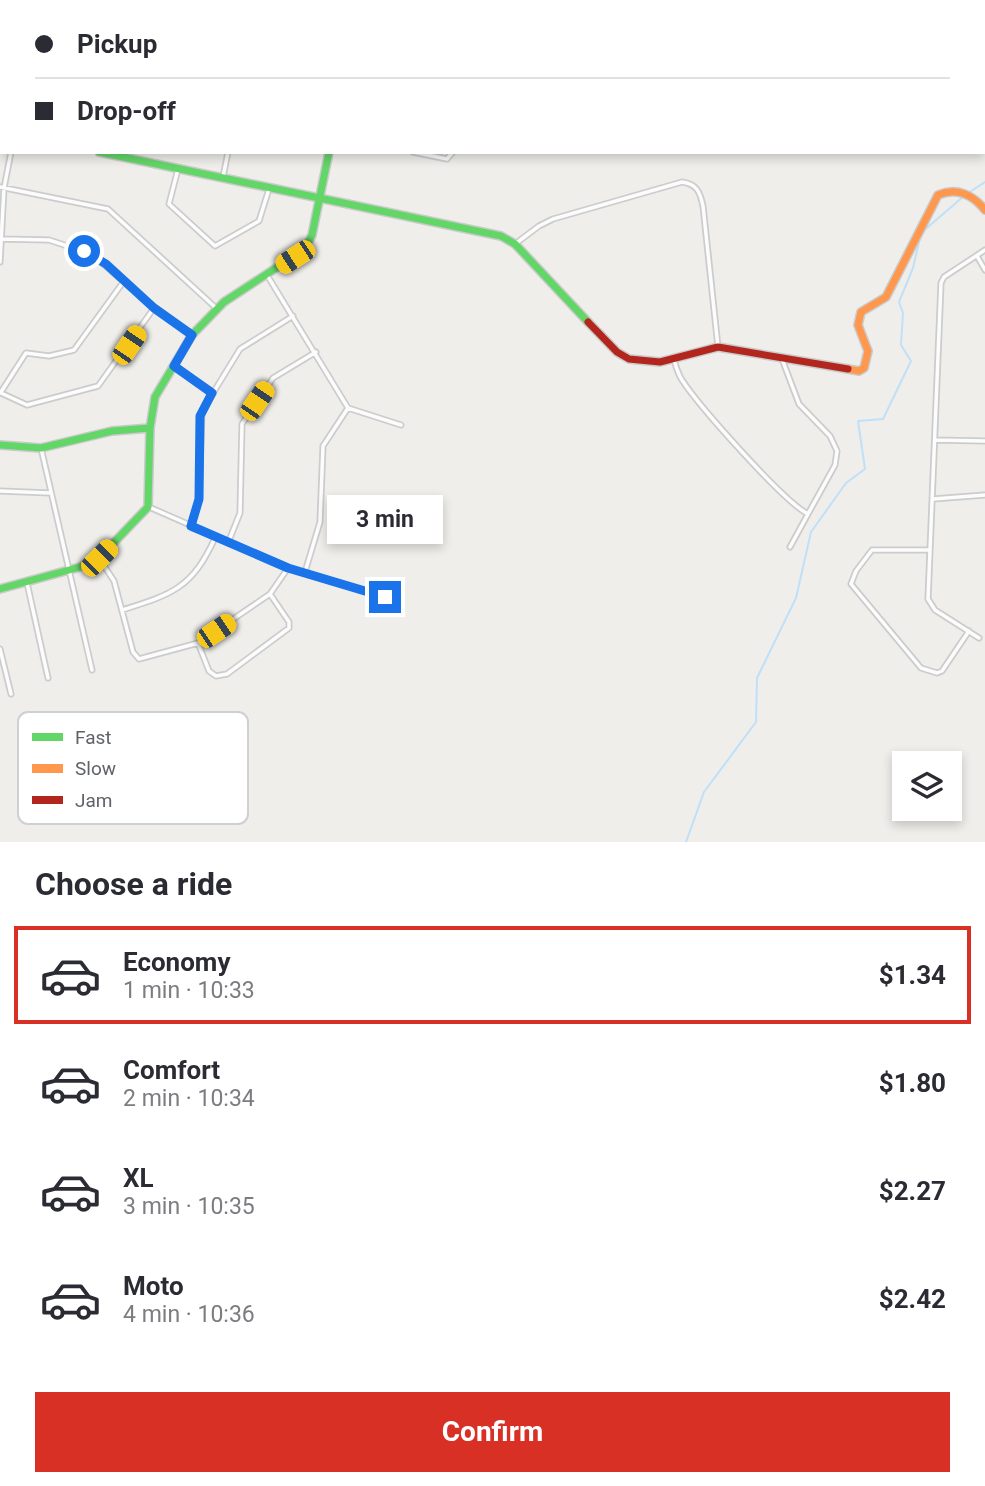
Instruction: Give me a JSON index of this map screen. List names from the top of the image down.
{
  "legend": ["Fast", "Slow", "Jam"],
  "page": {
    "banner": ["Pickup", "Drop-off"],
    "bubble": "3 min",
    "heading": "Choose a ride",
    "list": [
      {
        "name": "Economy",
        "note": "1 min · 10:33",
        "value": "$1.34"
      },
      {
        "name": "Comfort",
        "note": "2 min · 10:34",
        "value": "$1.80"
      },
      {
        "name": "XL",
        "note": "3 min · 10:35",
        "value": "$2.27"
      },
      {
        "name": "Moto",
        "note": "4 min · 10:36",
        "value": "$2.42"
      }
    ],
    "buttons": "Confirm"
  }
}
